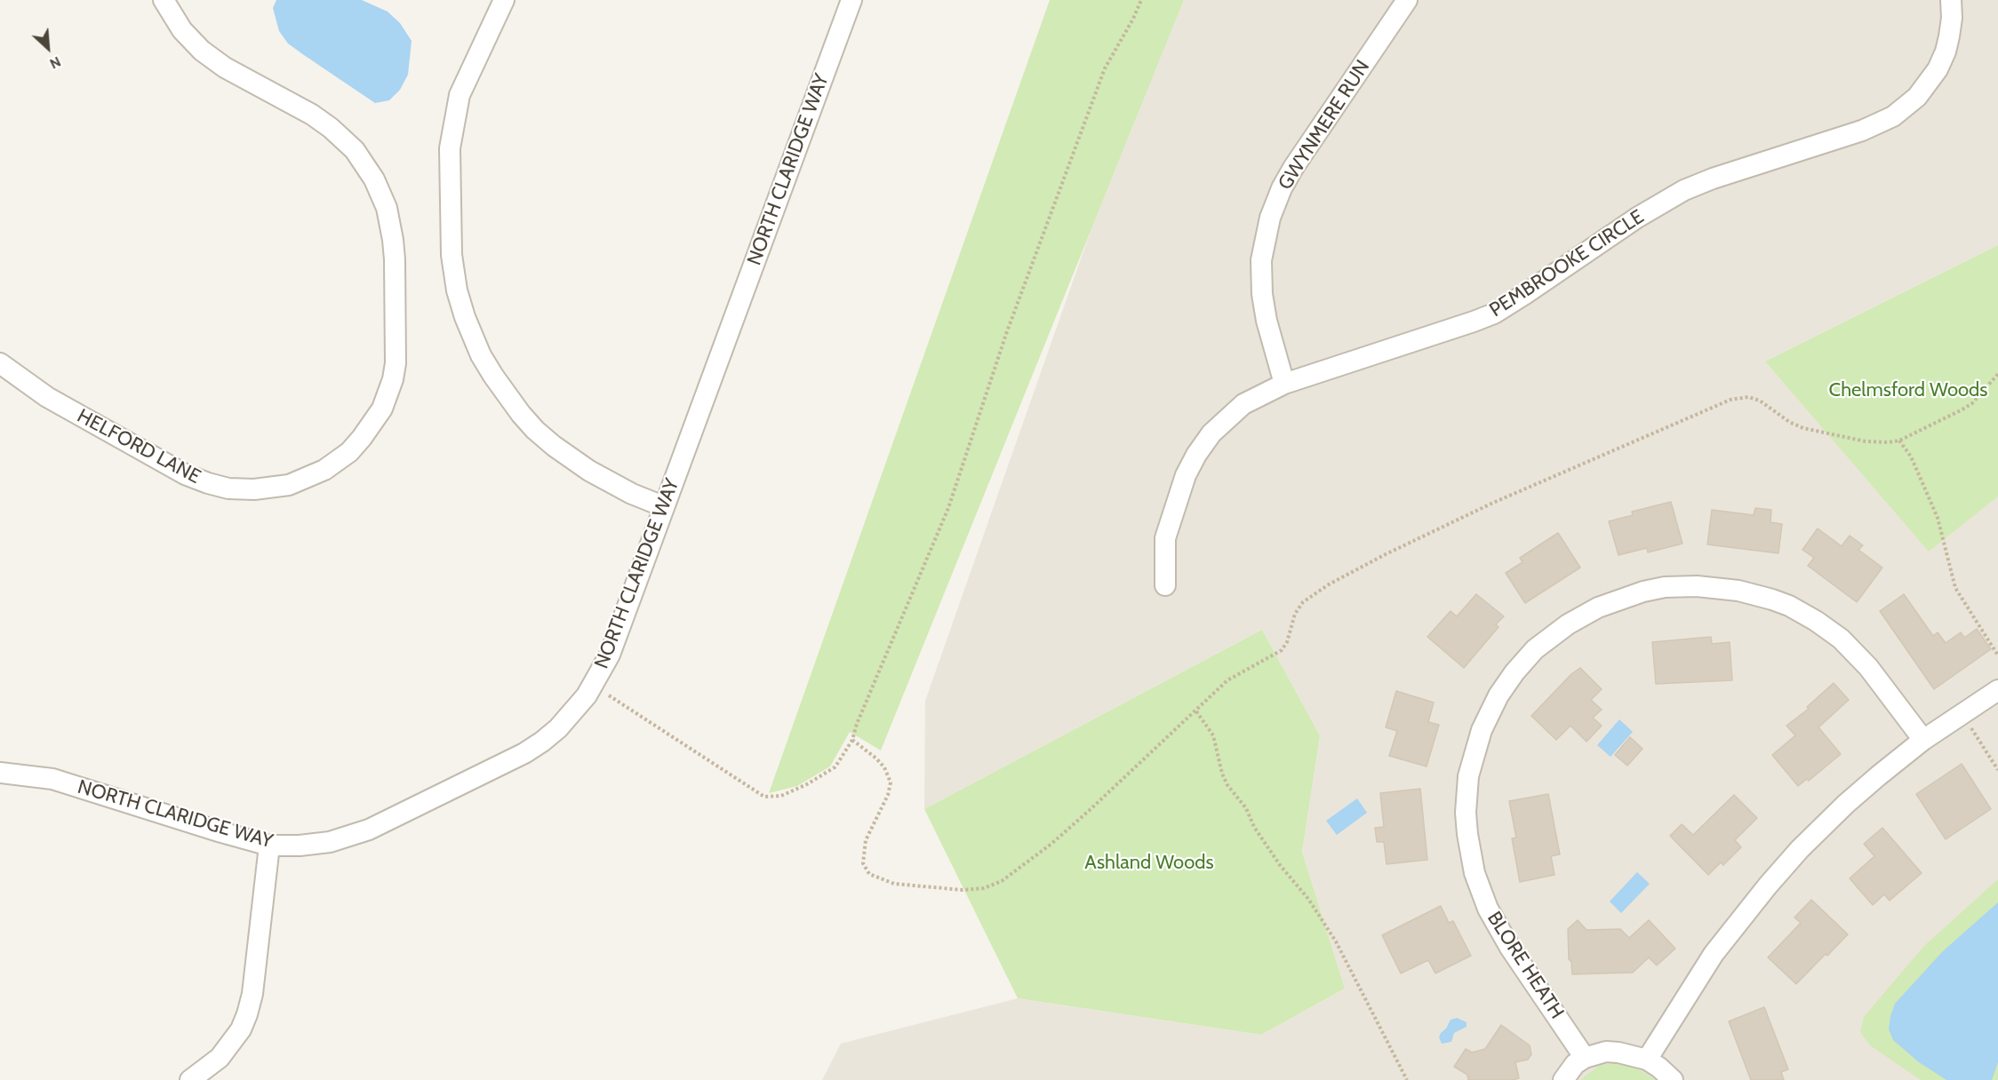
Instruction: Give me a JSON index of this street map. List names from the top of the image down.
{
  "streets": {
    "street": [
      "GWYNMERE RUN",
      "NORTH CLARIDGE WAY",
      "PEMBROOKE CIRCLE",
      "HELFORD LANE",
      "BLORE HEATH"
    ]
  },
  "crossings": [
    ["GWYNMERE RUN", "PEMBROOKE CIRCLE"]
  ],
  "parks": ["Chelmsford Woods", "Ashland Woods"],
  "north": "bottom right"
}
